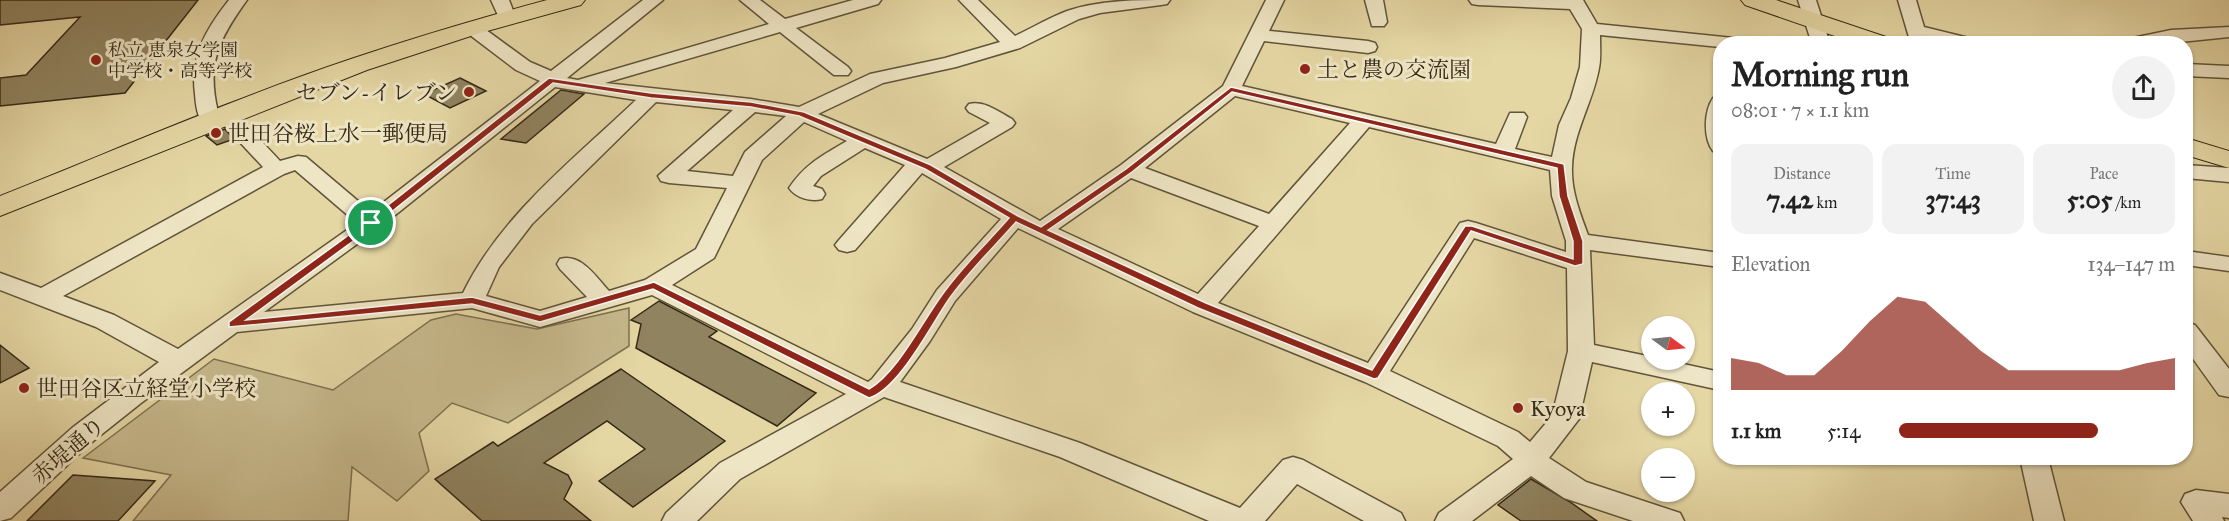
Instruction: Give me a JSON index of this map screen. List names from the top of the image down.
{
  "streets": {
    "street": ["赤堤通り"]
  },
  "places": [
    "私立 恵泉女学園 中学校・高等学校",
    "土と農の交流園",
    "セブン-イレブン",
    "世田谷桜上水一郵便局",
    "世田谷区立経堂小学校",
    "Kyoya"
  ],
  "north": "right",
  "page": {
    "heading": ["Morning run", "08:01 · 7 × 1.1 km"],
    "stats": [
      ["Distance", "7.42 km"],
      ["Time", "37:43"],
      ["Pace", "5:05 /km"]
    ],
    "chart": ["Elevation", "134–147 m"],
    "map_buttons": ["+", "−"],
    "list": [
      {
        "name": "1.1 km",
        "note": "5:14"
      }
    ]
  }
}
